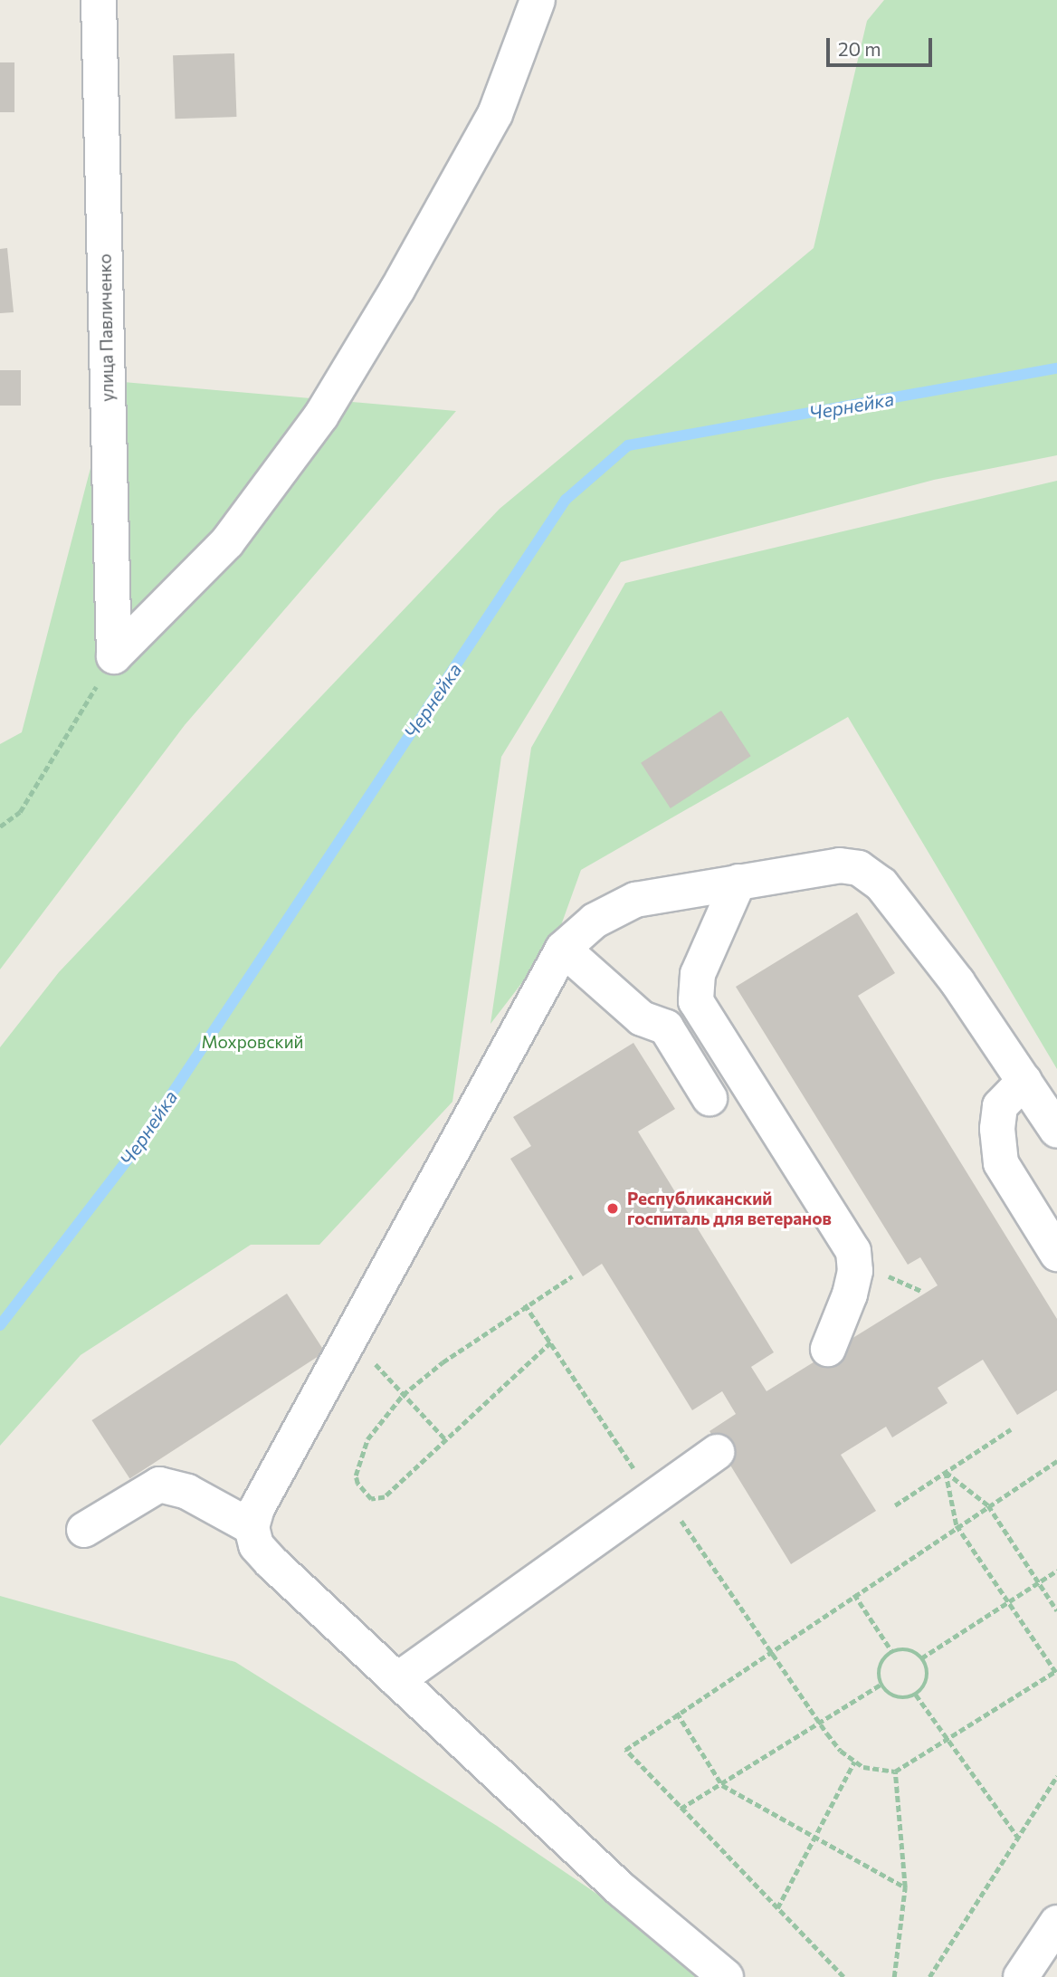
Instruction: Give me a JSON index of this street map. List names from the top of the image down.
{
  "streets": {
    "street": ["улица Павличенко"]
  },
  "water": ["Чернейка"],
  "parks": ["Мохровский"],
  "places": ["Республиканский госпиталь для ветеранов"],
  "scale_bar": "20 m"
}
